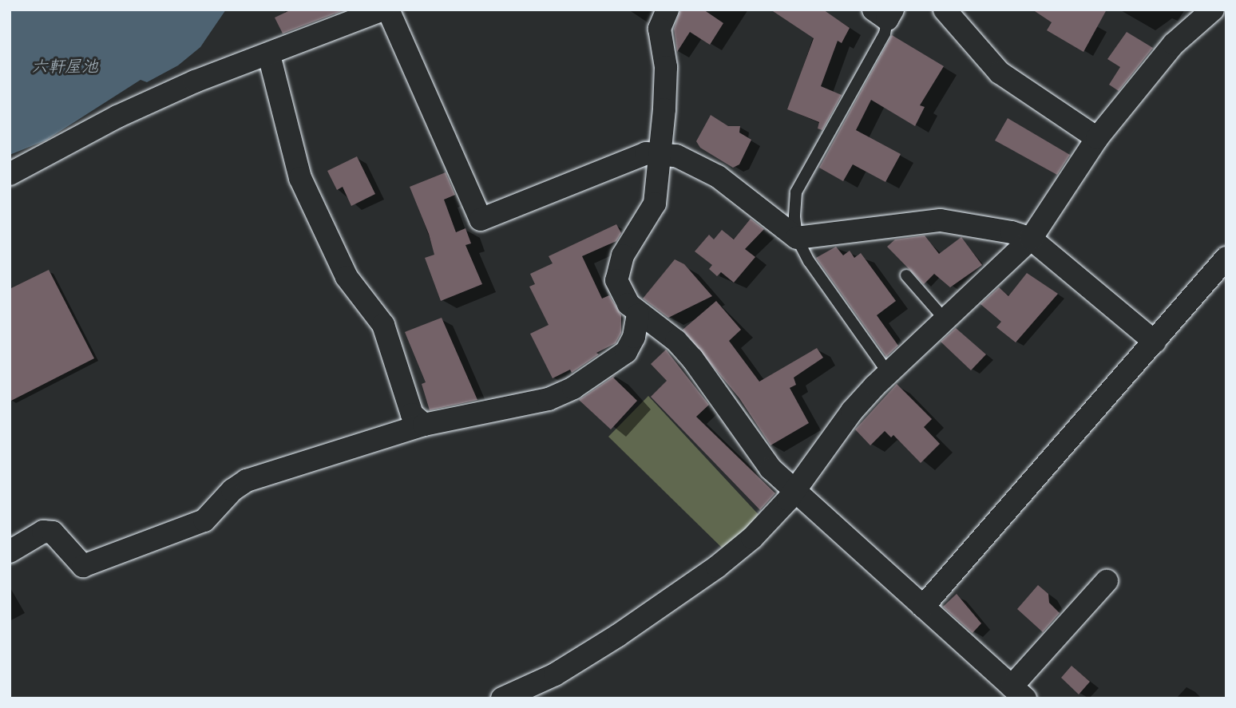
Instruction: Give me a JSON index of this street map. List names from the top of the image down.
{
  "water": ["六軒屋池"]
}
